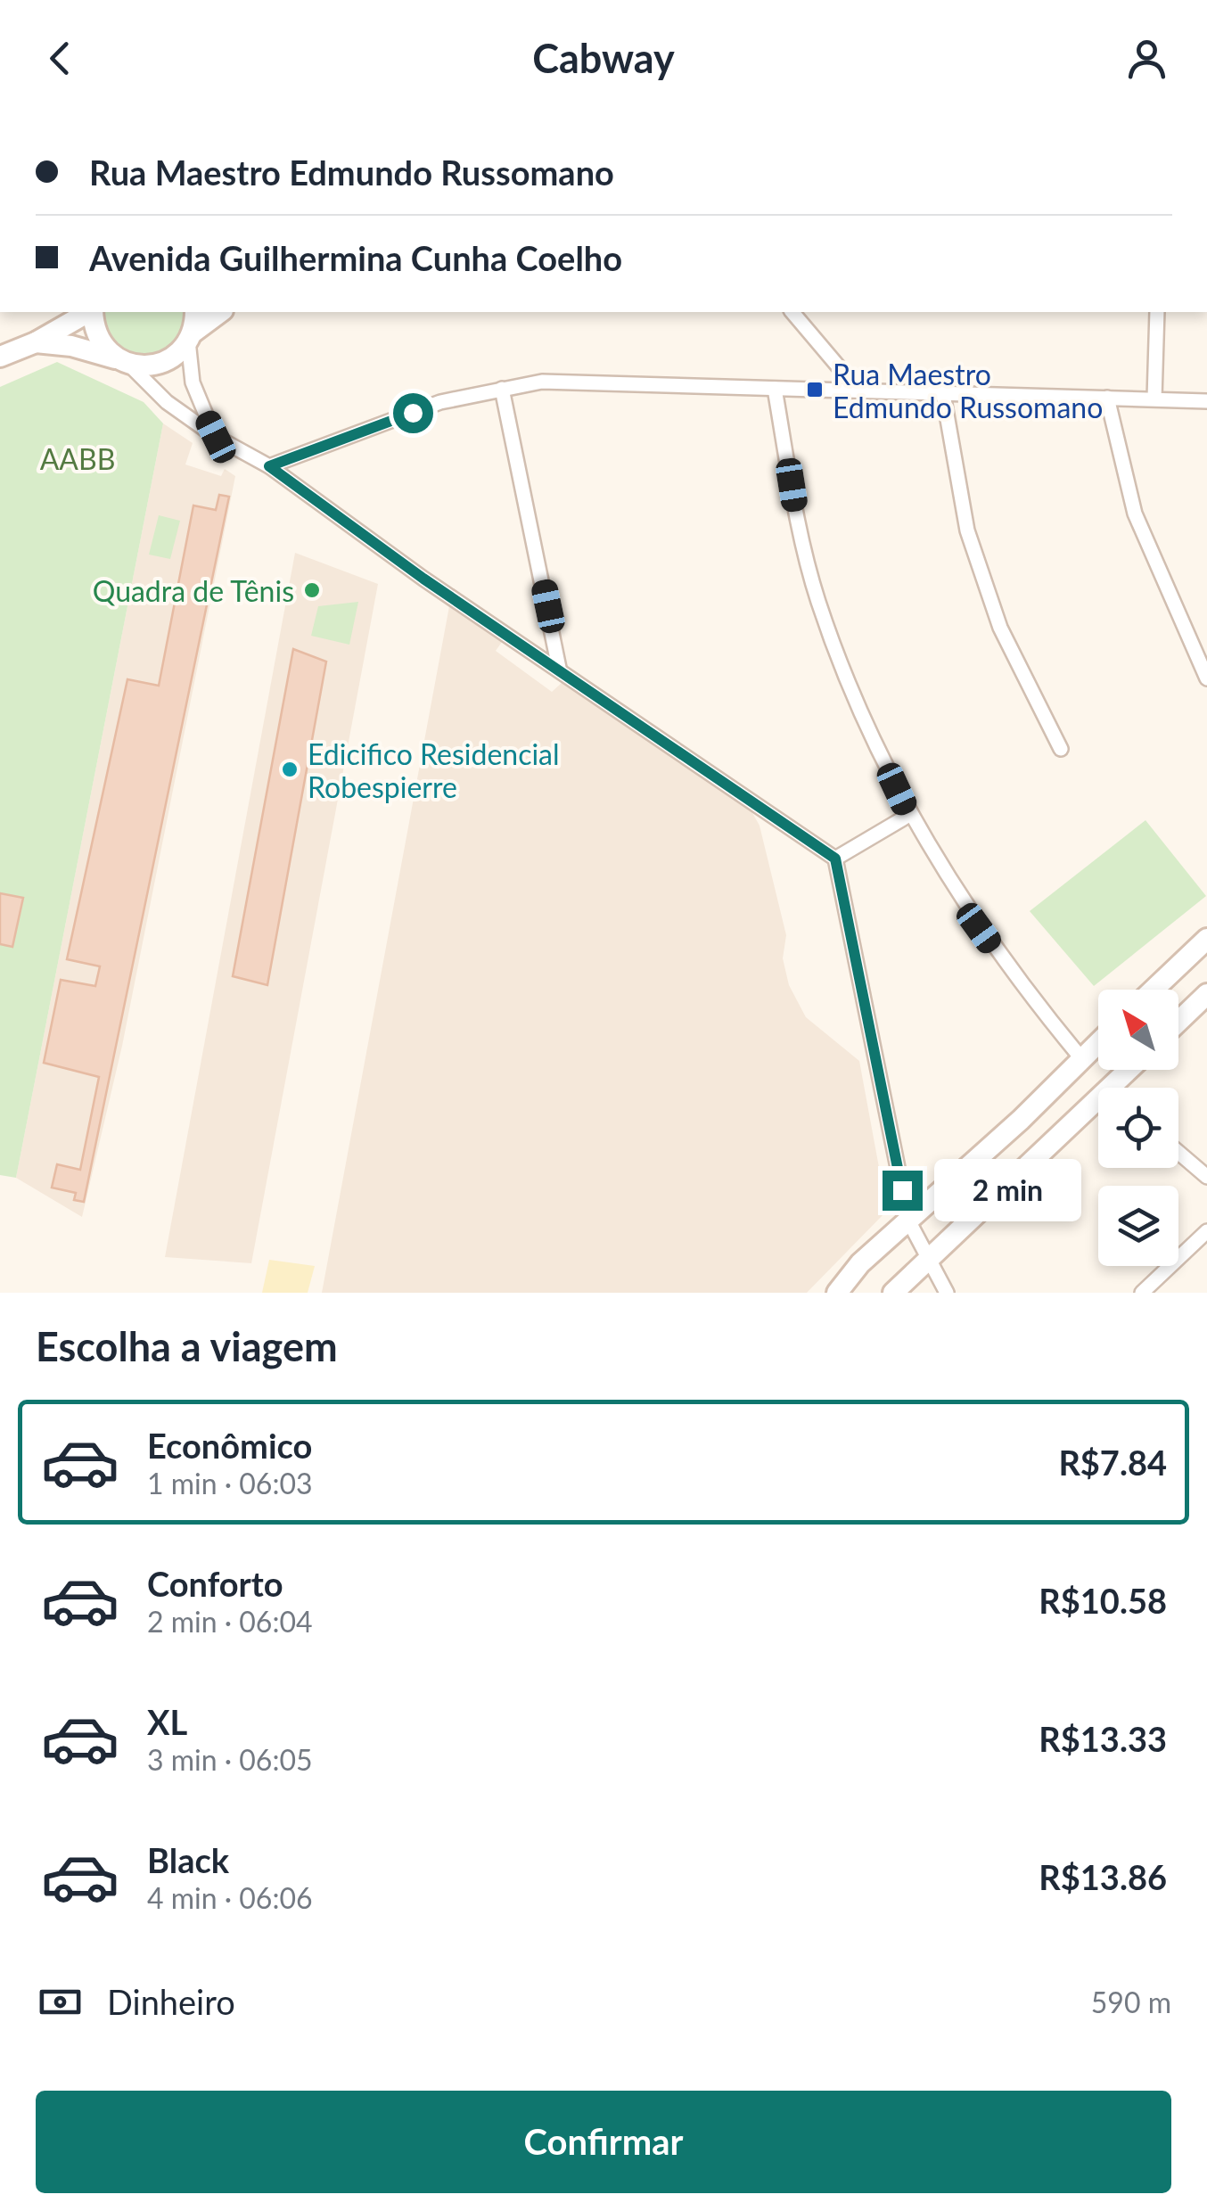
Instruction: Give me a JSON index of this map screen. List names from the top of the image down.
{
  "parks": ["AABB"],
  "places": {
    "transit": ["Rua Maestro Edmundo Russomano"],
    "other": ["Quadra de Tênis", "Edicifico Residencial Robespierre"]
  },
  "north": "top left",
  "page": {
    "header": "Cabway",
    "banner": ["Rua Maestro Edmundo Russomano", "Avenida Guilhermina Cunha Coelho"],
    "bubble": "2 min",
    "heading": "Escolha a viagem",
    "list": [
      {
        "name": "Econômico",
        "note": "1 min · 06:03",
        "value": "R$7.84"
      },
      {
        "name": "Conforto",
        "note": "2 min · 06:04",
        "value": "R$10.58"
      },
      {
        "name": "XL",
        "note": "3 min · 06:05",
        "value": "R$13.33"
      },
      {
        "name": "Black",
        "note": "4 min · 06:06",
        "value": "R$13.86"
      }
    ],
    "pay": ["Dinheiro", "590 m"],
    "buttons": "Confirmar"
  }
}
